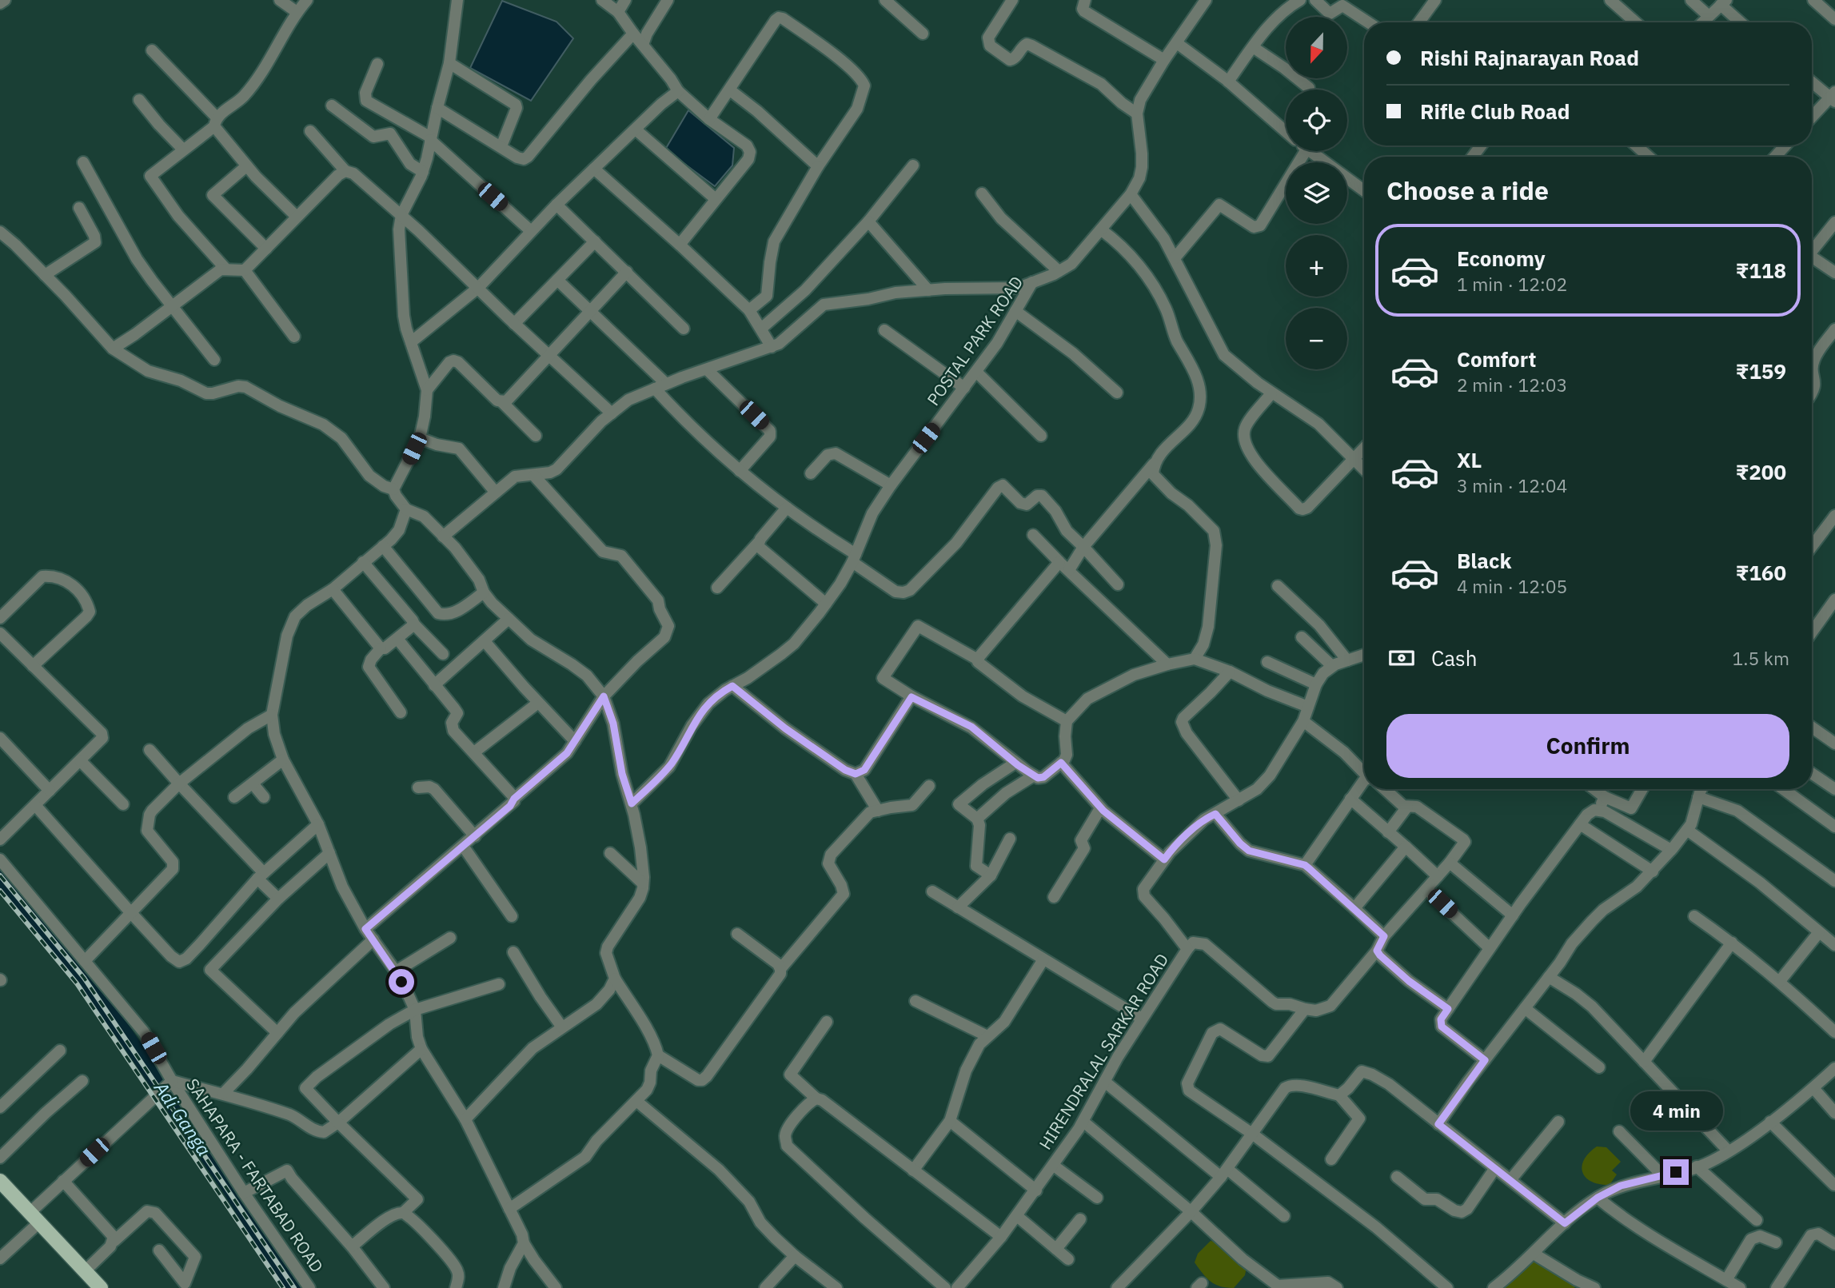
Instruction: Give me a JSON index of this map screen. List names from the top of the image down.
{
  "streets": {
    "street": ["POSTAL PARK ROAD", "HIRENDRALAL SARKAR ROAD", "SAHAPARA - FARTABAD ROAD"]
  },
  "water": ["Adi Ganga"],
  "north": "bottom",
  "page": {
    "map_buttons": ["+", "−"],
    "banner": ["Rishi Rajnarayan Road", "Rifle Club Road"],
    "heading": "Choose a ride",
    "list": [
      {
        "name": "Economy",
        "note": "1 min · 12:02",
        "value": "₹118"
      },
      {
        "name": "Comfort",
        "note": "2 min · 12:03",
        "value": "₹159"
      },
      {
        "name": "XL",
        "note": "3 min · 12:04",
        "value": "₹200"
      },
      {
        "name": "Black",
        "note": "4 min · 12:05",
        "value": "₹160"
      }
    ],
    "pay": ["Cash", "1.5 km"],
    "buttons": "Confirm",
    "bubble": "4 min"
  }
}
